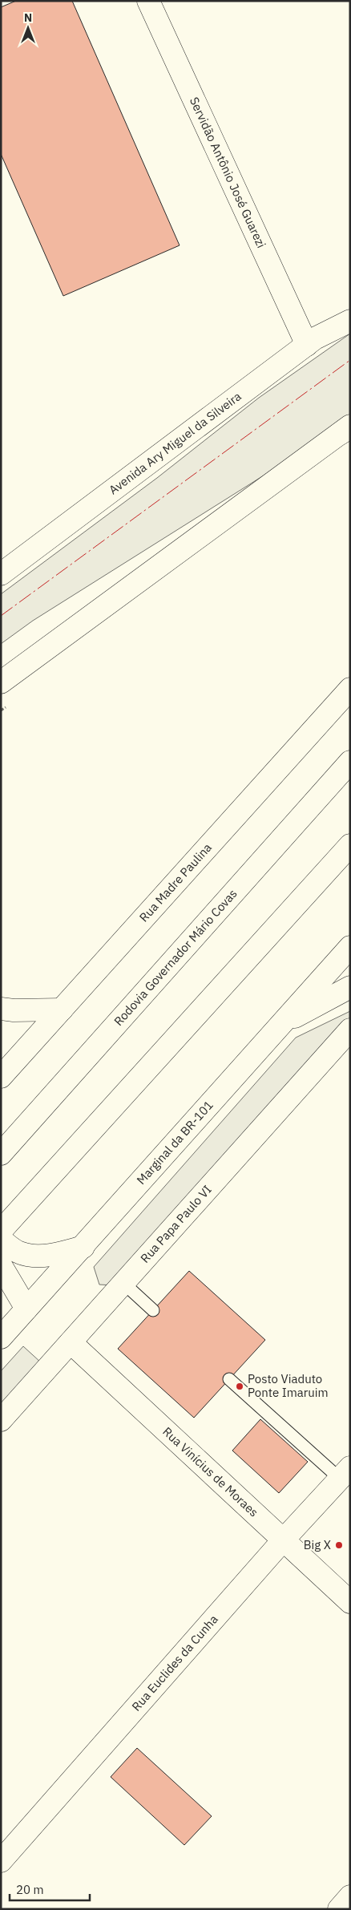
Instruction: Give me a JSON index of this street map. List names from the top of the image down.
{
  "streets": {
    "main road": [
      "Servidão Antônio José Guarezi",
      "Avenida Ary Miguel da Silveira",
      "Rua Madre Paulina",
      "Rodovia Governador Mário Covas",
      "Marginal da BR-101",
      "Rua Papa Paulo VI",
      "Rua Vinícius de Moraes",
      "Rua Euclides da Cunha"
    ]
  },
  "crossings": [
    ["Servidão Antônio José Guarezi", "Avenida Ary Miguel da Silveira"],
    ["Rua Papa Paulo VI", "Rua Vinícius de Moraes"],
    ["Rua Vinícius de Moraes", "Rua Euclides da Cunha"]
  ],
  "places": ["Posto Viaduto Ponte Imaruim", "Big X"],
  "scale_bar": "20 m",
  "north": "top"
}
